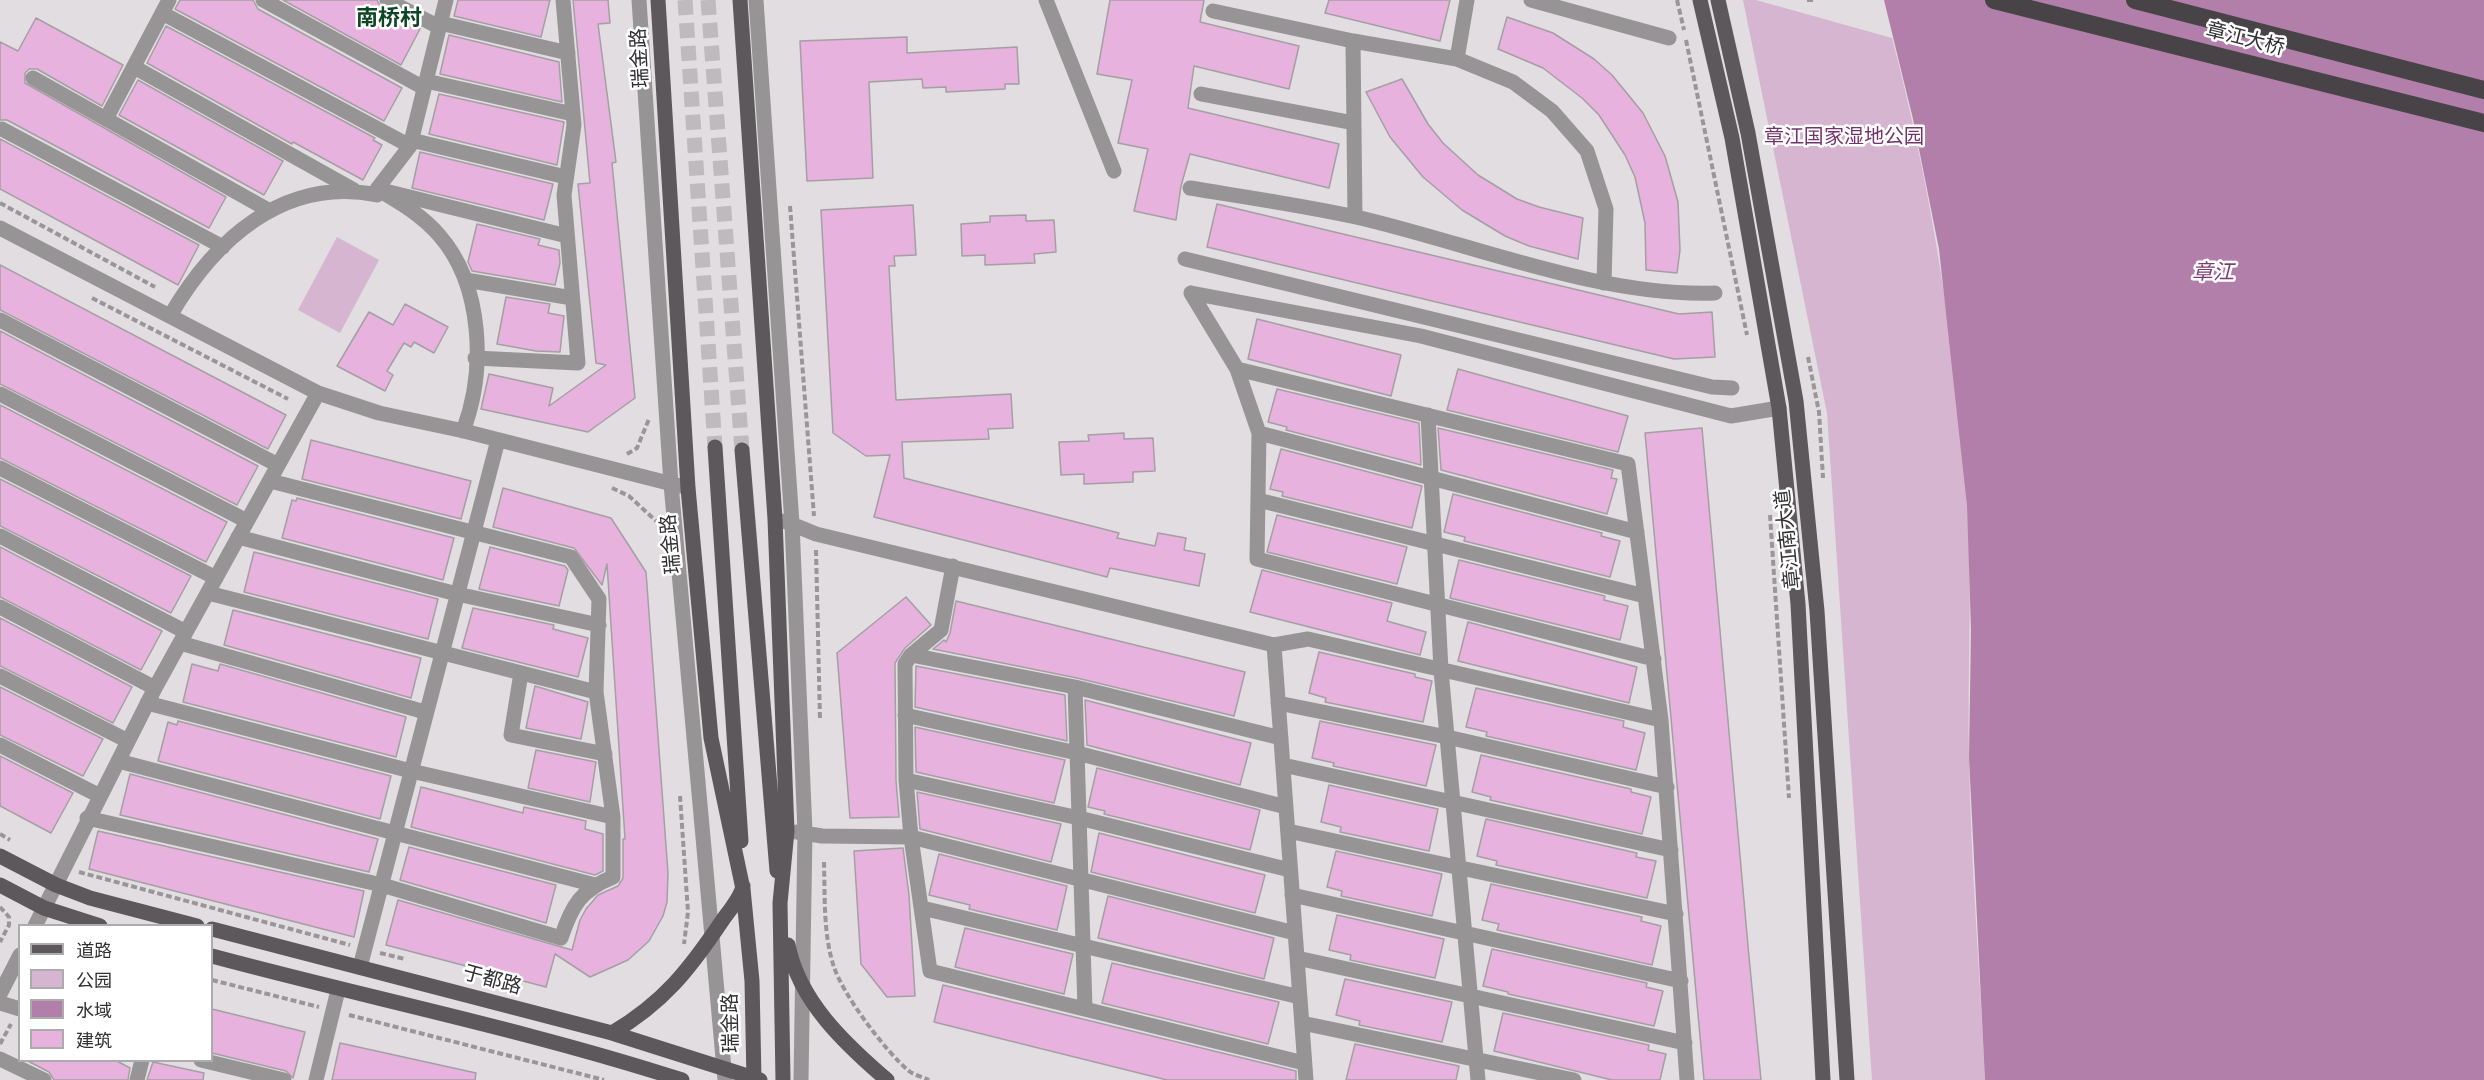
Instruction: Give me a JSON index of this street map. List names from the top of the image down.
{
  "streets": {
    "highway": ["章江大桥"],
    "main road": ["瑞金路", "章江南大道", "于都路"]
  },
  "crossings": [
    ["瑞金路", "于都路"]
  ],
  "districts": ["南桥村"],
  "water": ["章江"],
  "parks": ["章江国家湿地公园"],
  "legend": [
    "道路",
    "公园",
    "水域",
    "建筑"
  ]
}
